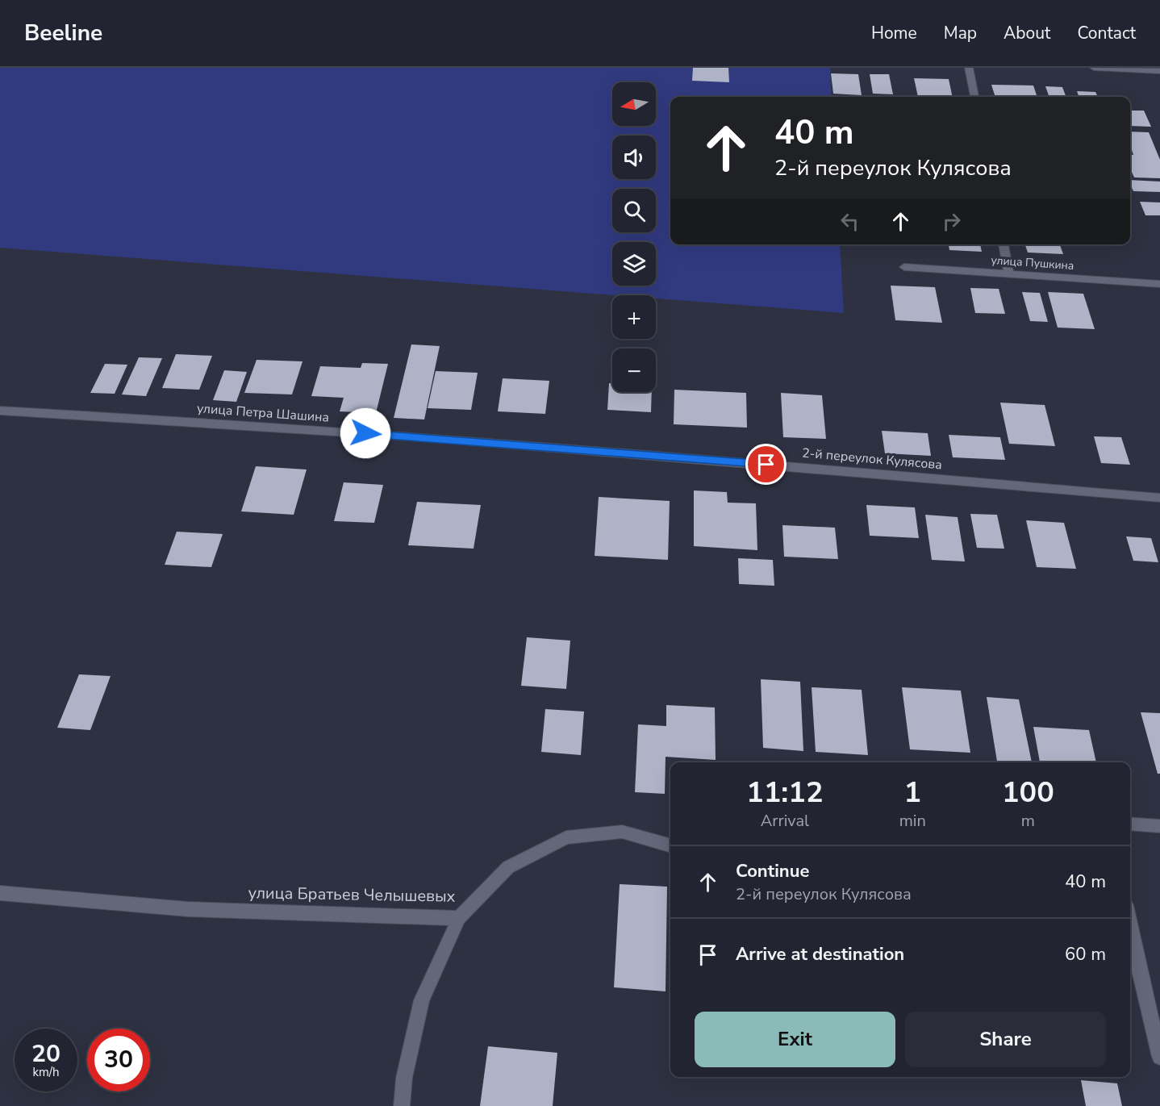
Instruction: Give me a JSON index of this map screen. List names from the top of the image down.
{
  "streets": {
    "street": [
      "улица Пушкина",
      "улица Петра Шашина",
      "2-й переулок Кулясова",
      "улица Братьев Челышевых"
    ]
  },
  "crossings": [
    ["улица Петра Шашина", "2-й переулок Кулясова"]
  ],
  "north": "left",
  "page": {
    "header": "Beeline",
    "nav": [
      "Home",
      "Map",
      "About",
      "Contact"
    ],
    "map_buttons": ["+", "−"],
    "turn": ["40 m", "2-й переулок Кулясова"],
    "eta": [
      "11:12",
      "Arrival",
      "1",
      "min",
      "100",
      "m"
    ],
    "list": [
      {
        "name": "Continue",
        "note": "2-й переулок Кулясова",
        "value": "40 m"
      },
      {
        "name": "Arrive at destination",
        "value": "60 m"
      }
    ],
    "buttons": ["Exit", "Share"],
    "speed": "20 km/h",
    "limit": "30"
  }
}
